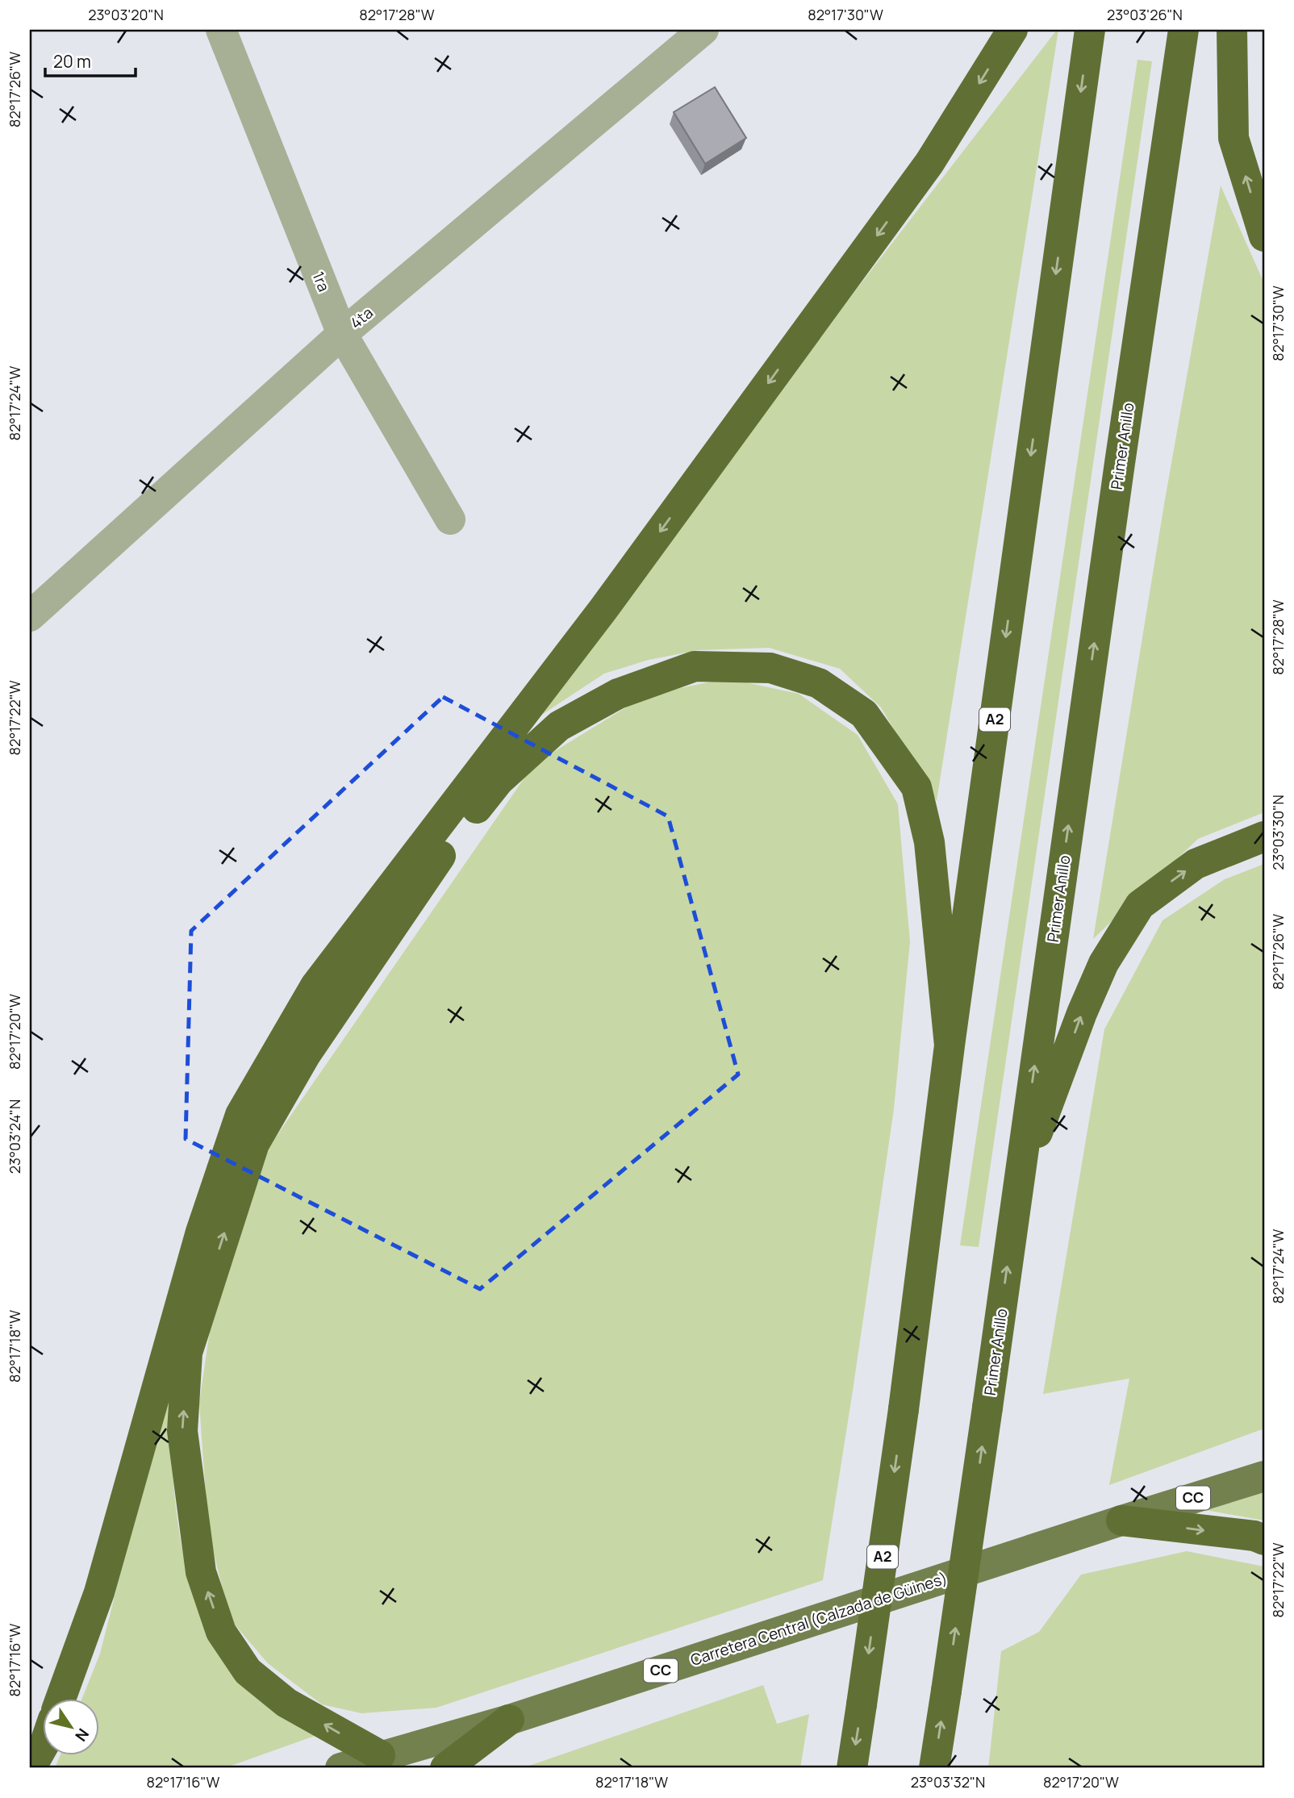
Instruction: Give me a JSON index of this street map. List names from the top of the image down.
{
  "streets": {
    "highway": ["Primer Anillo", "A2"],
    "main road": ["CC", "Carretera Central (Calzada de Güines)"],
    "street": ["1ra", "4ta"]
  },
  "crossings": [
    ["1ra", "4ta"]
  ],
  "scale_bar": "20 m",
  "north": "bottom right",
  "coordinates": [
    "23°03'20\"N",
    "82°17'28\"W",
    "82°17'30\"W",
    "23°03'26\"N",
    "82°17'26\"W",
    "82°17'24\"W",
    "82°17'22\"W",
    "23°03'30\"N",
    "82°17'20\"W",
    "23°03'24\"N",
    "82°17'18\"W",
    "82°17'16\"W",
    "23°03'32\"N"
  ]
}
